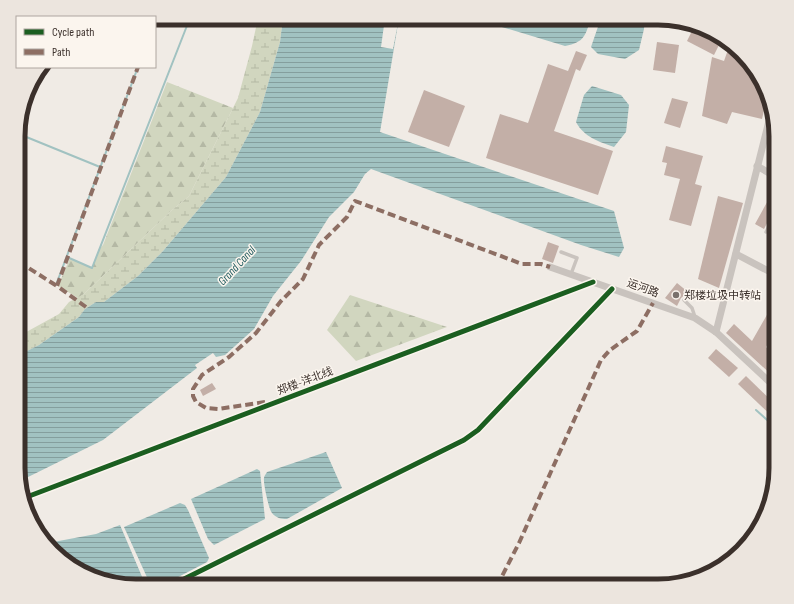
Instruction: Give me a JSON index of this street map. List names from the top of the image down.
{
  "streets": {
    "street": ["运河路", "郑楼-洋北线"]
  },
  "crossings": [
    ["运河路", "郑楼-洋北线"]
  ],
  "water": ["Grand Canal"],
  "places": ["郑楼垃圾中转站"],
  "legend": ["Cycle path", "Path"]
}
